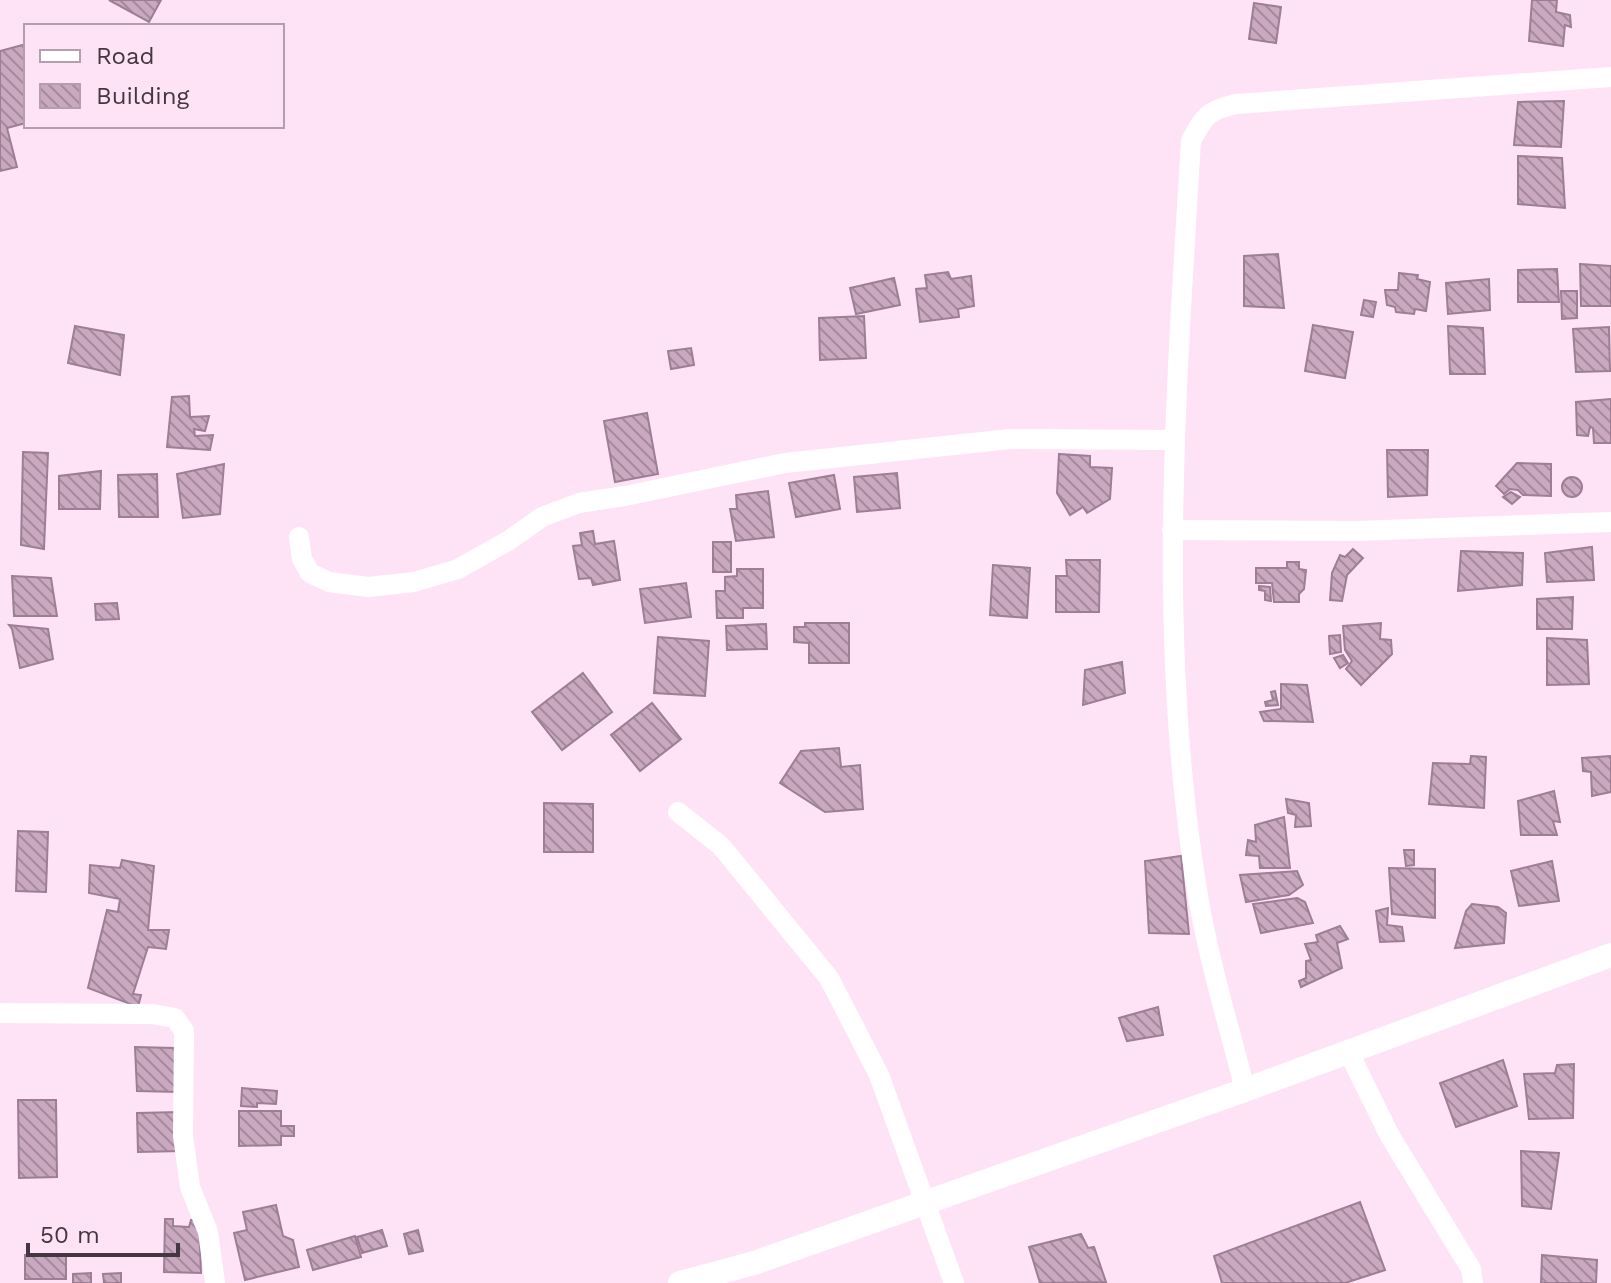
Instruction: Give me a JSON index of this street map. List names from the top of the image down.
{
  "legend": ["Road", "Building"],
  "scale_bar": "50 m"
}
